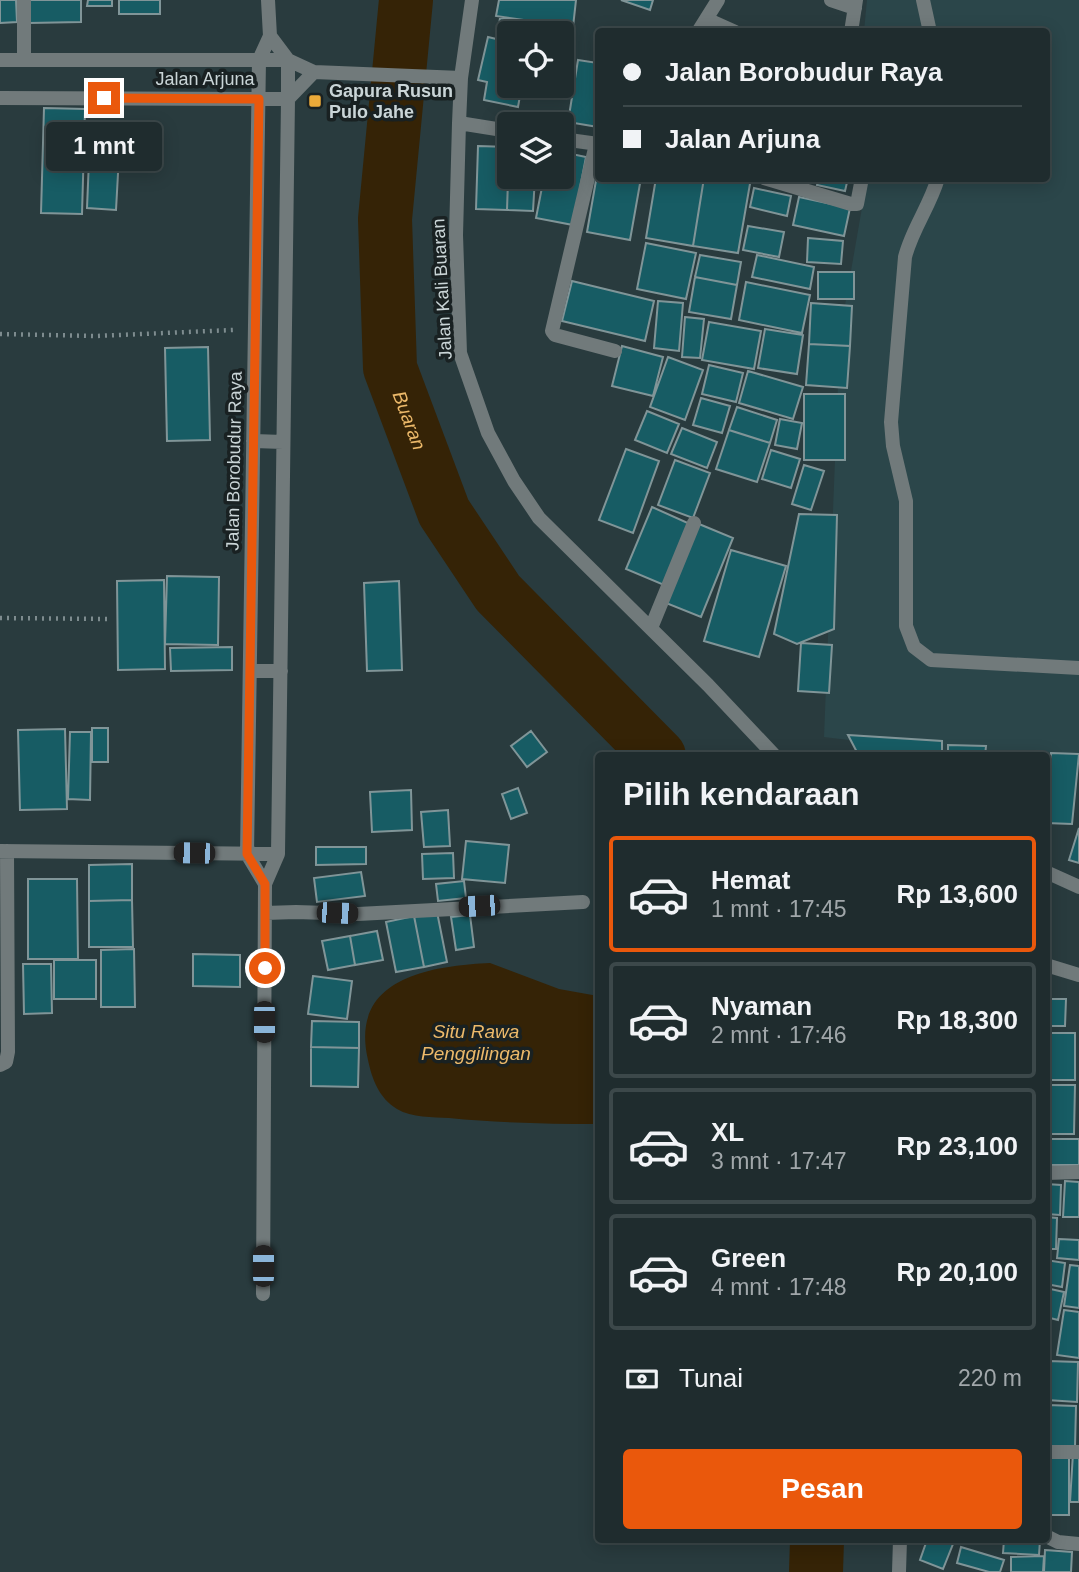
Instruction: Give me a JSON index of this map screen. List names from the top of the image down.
{
  "streets": {
    "street": ["Jalan Arjuna", "Jalan Kali Buaran", "Jalan Borobudur Raya"]
  },
  "crossings": [
    ["Jalan Arjuna", "Jalan Kali Buaran"],
    ["Jalan Arjuna", "Jalan Borobudur Raya"]
  ],
  "water": ["Buaran", "Situ Rawa Penggilingan"],
  "places": {
    "transit": ["Gapura Rusun Pulo Jahe"]
  },
  "page": {
    "banner": ["Jalan Borobudur Raya", "Jalan Arjuna"],
    "bubble": "1 mnt",
    "heading": "Pilih kendaraan",
    "list": [
      {
        "name": "Hemat",
        "note": "1 mnt · 17:45",
        "value": "Rp 13,600"
      },
      {
        "name": "Nyaman",
        "note": "2 mnt · 17:46",
        "value": "Rp 18,300"
      },
      {
        "name": "XL",
        "note": "3 mnt · 17:47",
        "value": "Rp 23,100"
      },
      {
        "name": "Green",
        "note": "4 mnt · 17:48",
        "value": "Rp 20,100"
      }
    ],
    "pay": ["Tunai", "220 m"],
    "buttons": "Pesan"
  }
}
